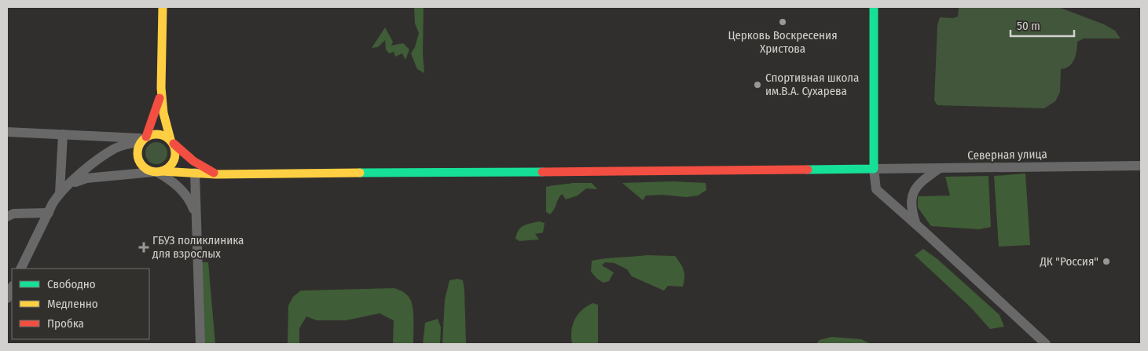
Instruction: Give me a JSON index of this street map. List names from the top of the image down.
{
  "streets": {
    "street": ["Северная улица"]
  },
  "places": {
    "other": ["Церковь Воскресения Христова", "Спортивная школа им.В.А. Сухарева", "ДК \"Россия\""],
    "health": ["ГБУЗ поликлиника для взрослых"]
  },
  "legend": ["Свободно", "Медленно", "Пробка"],
  "scale_bar": "50 m"
}
